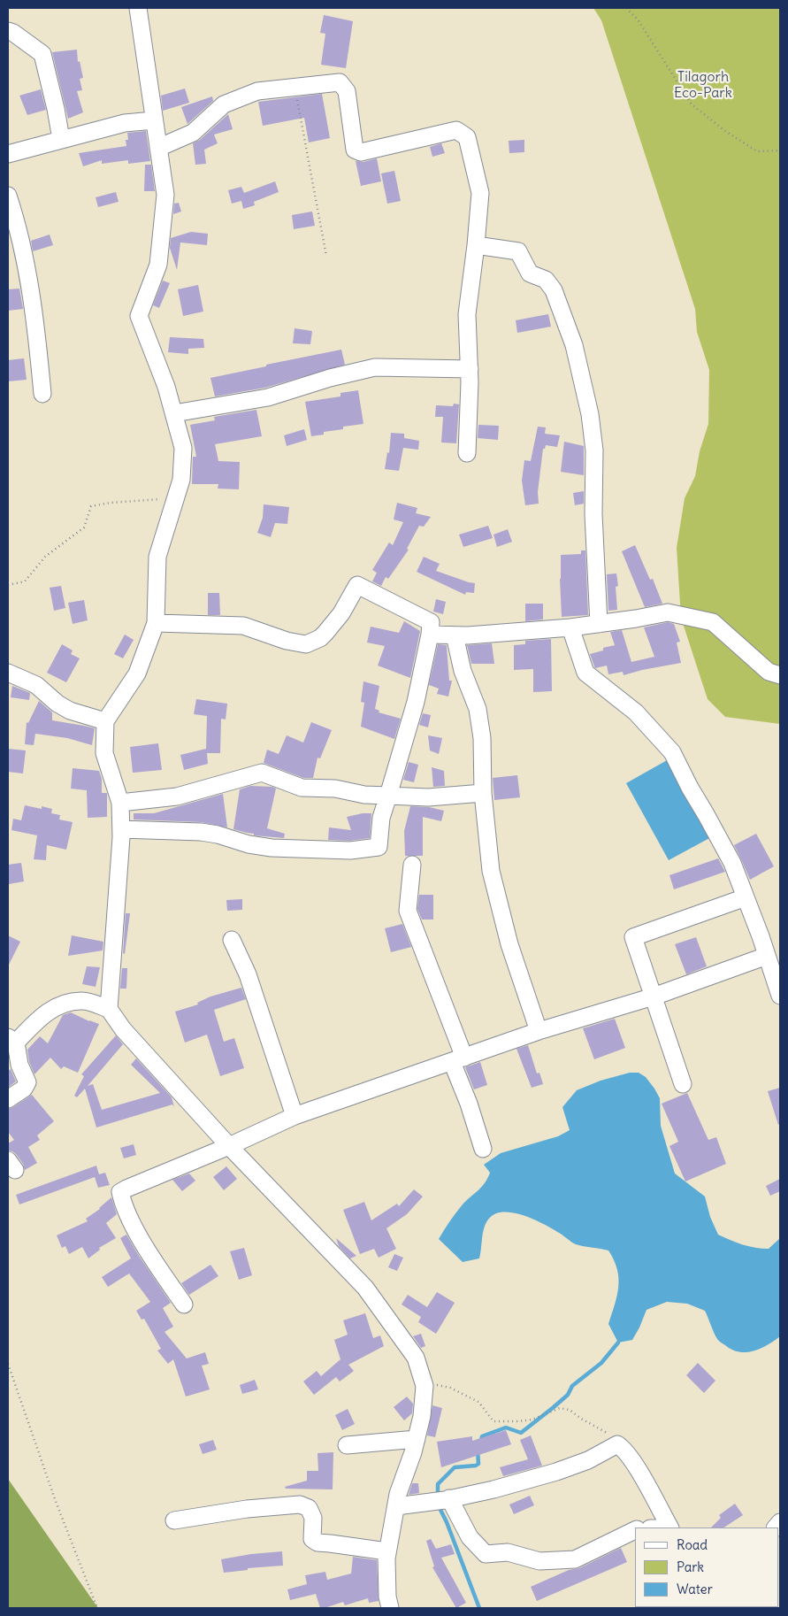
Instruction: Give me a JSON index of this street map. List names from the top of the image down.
{
  "parks": ["Tilagorh Eco-Park"],
  "legend": ["Road", "Park", "Water"]
}
